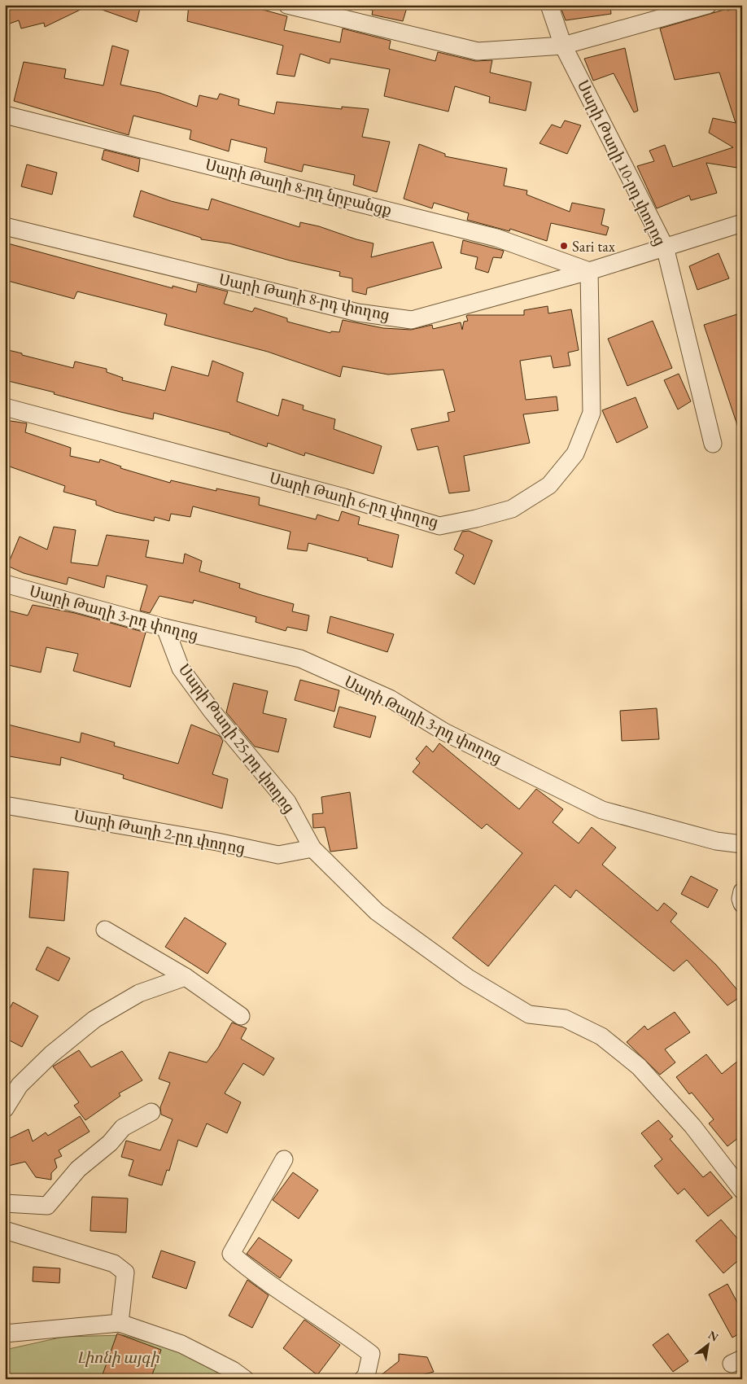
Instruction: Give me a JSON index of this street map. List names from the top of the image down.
{
  "streets": {
    "street": [
      "Սարի Թաղի 10-րդ փողոց",
      "Սարի Թաղի 8-րդ նրբանցք",
      "Սարի Թաղի 8-րդ փողոց",
      "Սարի Թաղի 6-րդ փողոց",
      "Սարի Թաղի 3-րդ փողոց",
      "Սարի Թաղի 25-րդ փողոց",
      "Սարի Թաղի 2-րդ փողոց"
    ]
  },
  "crossings": [
    ["Սարի Թաղի 10-րդ փողոց", "Սարի Թաղի 8-րդ փողոց"],
    ["Սարի Թաղի 8-րդ նրբանցք", "Սարի Թաղի 8-րդ փողոց"],
    ["Սարի Թաղի 8-րդ նրբանցք", "Սարի Թաղի 6-րդ փողոց"],
    ["Սարի Թաղի 8-րդ փողոց", "Սարի Թաղի 6-րդ փողոց"],
    ["Սարի Թաղի 3-րդ փողոց", "Սարի Թաղի 25-րդ փողոց"],
    ["Սարի Թաղի 25-րդ փողոց", "Սարի Թաղի 2-րդ փողոց"]
  ],
  "parks": ["Լիոնի այգի"],
  "places": ["Sari tax"],
  "north": "top right"
}
